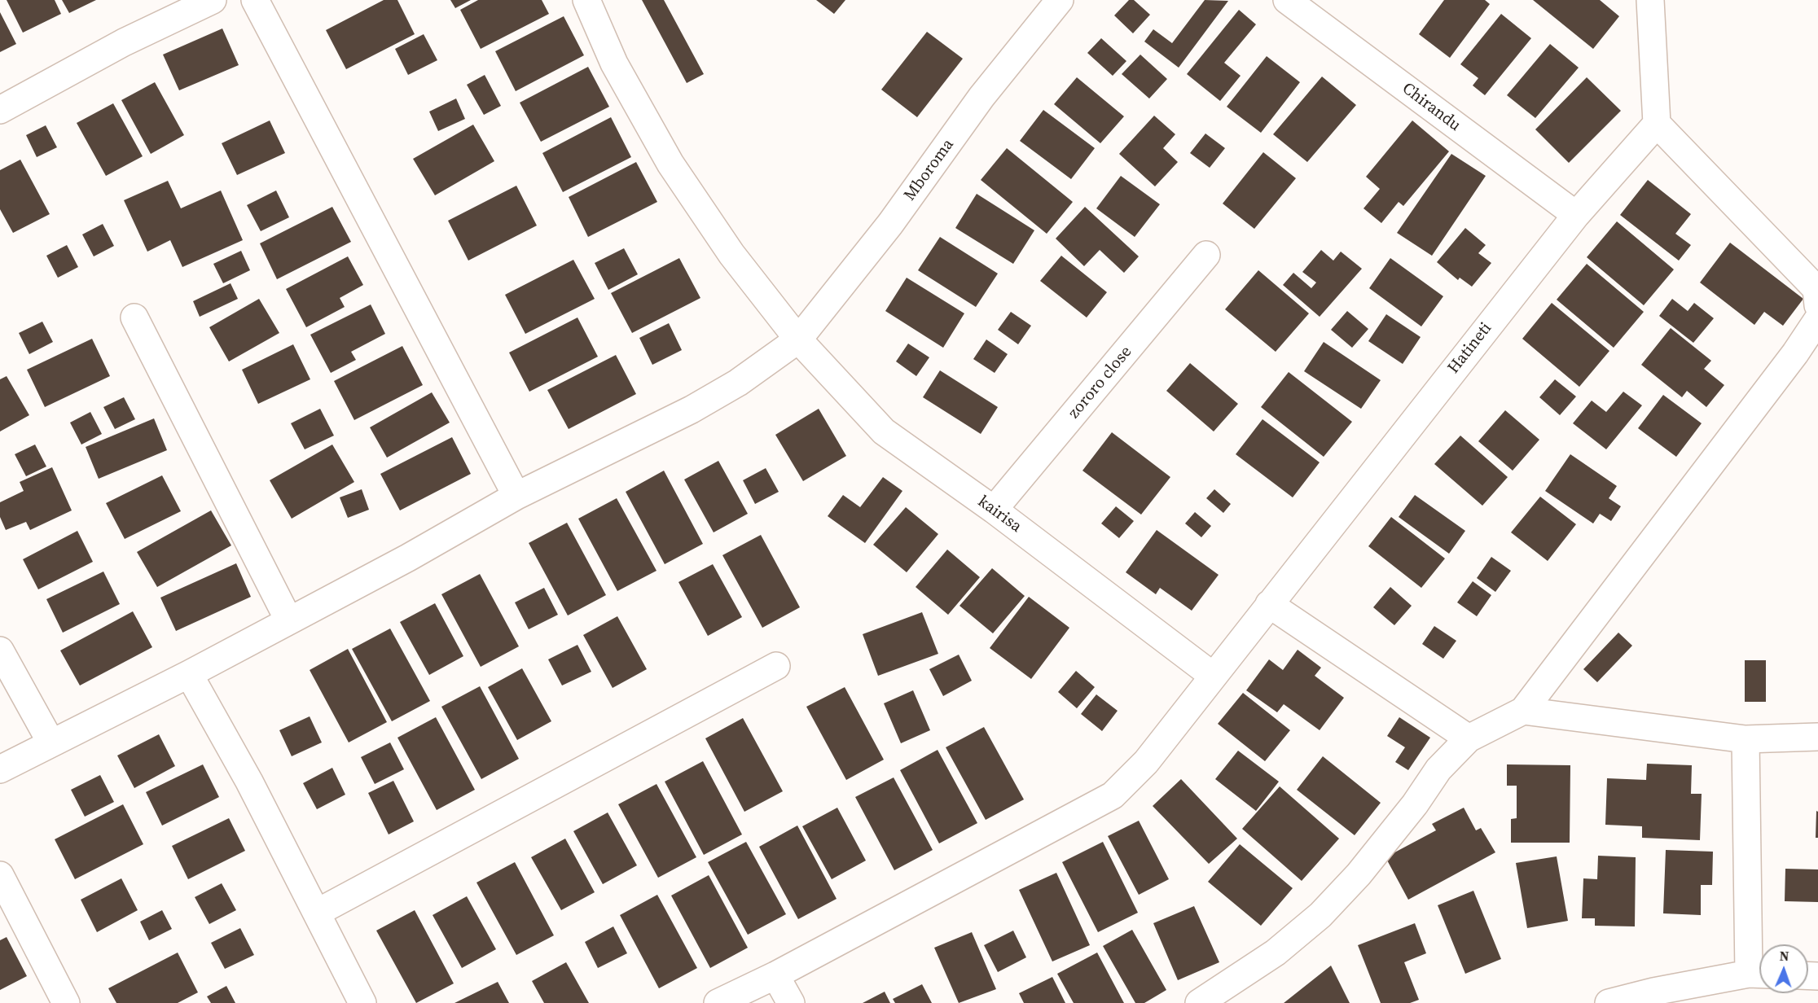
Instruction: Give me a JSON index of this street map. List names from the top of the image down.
{
  "streets": {
    "street": [
      "Chirandu",
      "Mboroma",
      "Hatineti",
      "zororo close",
      "kairisa"
    ]
  },
  "crossings": [
    ["Chirandu", "Hatineti"],
    ["Mboroma", "kairisa"],
    ["Hatineti", "kairisa"],
    ["zororo close", "kairisa"]
  ],
  "north": "top"
}
